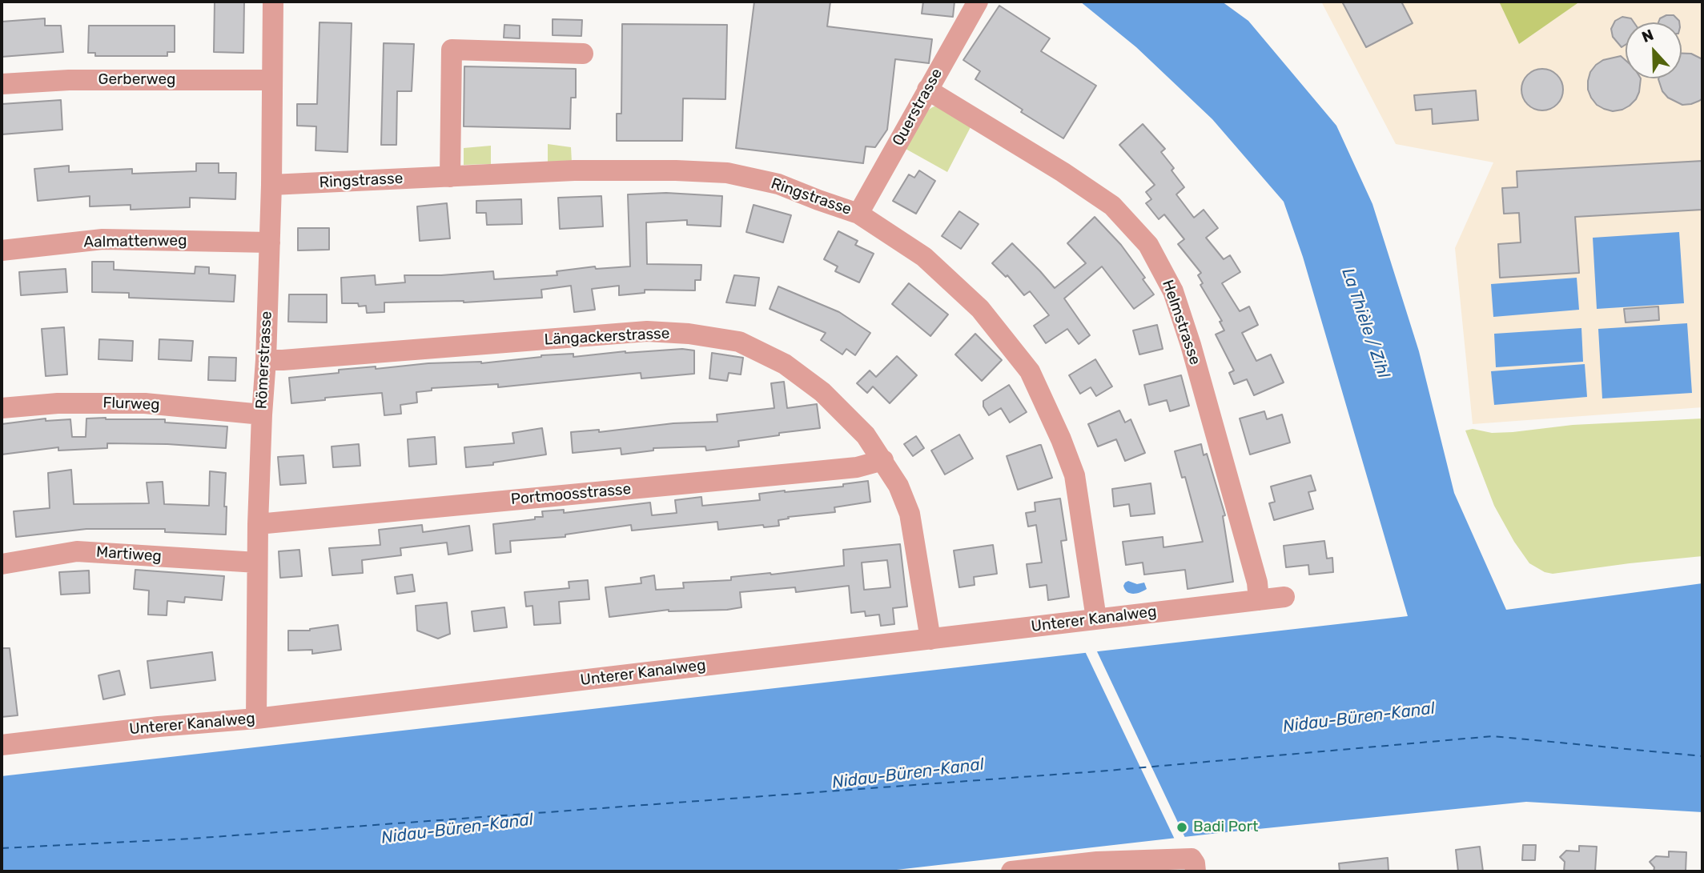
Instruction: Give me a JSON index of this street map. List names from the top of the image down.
{
  "streets": {
    "street": [
      "Gerberweg",
      "Querstrasse",
      "Ringstrasse",
      "Aalmattenweg",
      "Helmstrasse",
      "Längackerstrasse",
      "Römerstrasse",
      "Flurweg",
      "Portmoosstrasse",
      "Martiweg",
      "Unterer Kanalweg"
    ]
  },
  "crossings": [
    ["Gerberweg", "Römerstrasse"],
    ["Querstrasse", "Ringstrasse"],
    ["Querstrasse", "Helmstrasse"],
    ["Ringstrasse", "Römerstrasse"],
    ["Ringstrasse", "Unterer Kanalweg"],
    ["Aalmattenweg", "Römerstrasse"],
    ["Helmstrasse", "Unterer Kanalweg"],
    ["Längackerstrasse", "Römerstrasse"],
    ["Längackerstrasse", "Portmoosstrasse"],
    ["Längackerstrasse", "Unterer Kanalweg"],
    ["Römerstrasse", "Flurweg"],
    ["Römerstrasse", "Portmoosstrasse"],
    ["Römerstrasse", "Martiweg"],
    ["Römerstrasse", "Unterer Kanalweg"]
  ],
  "water": ["La Thièle / Zihl", "Nidau-Büren-Kanal"],
  "places": ["Badi Port"],
  "north": "top"
}
